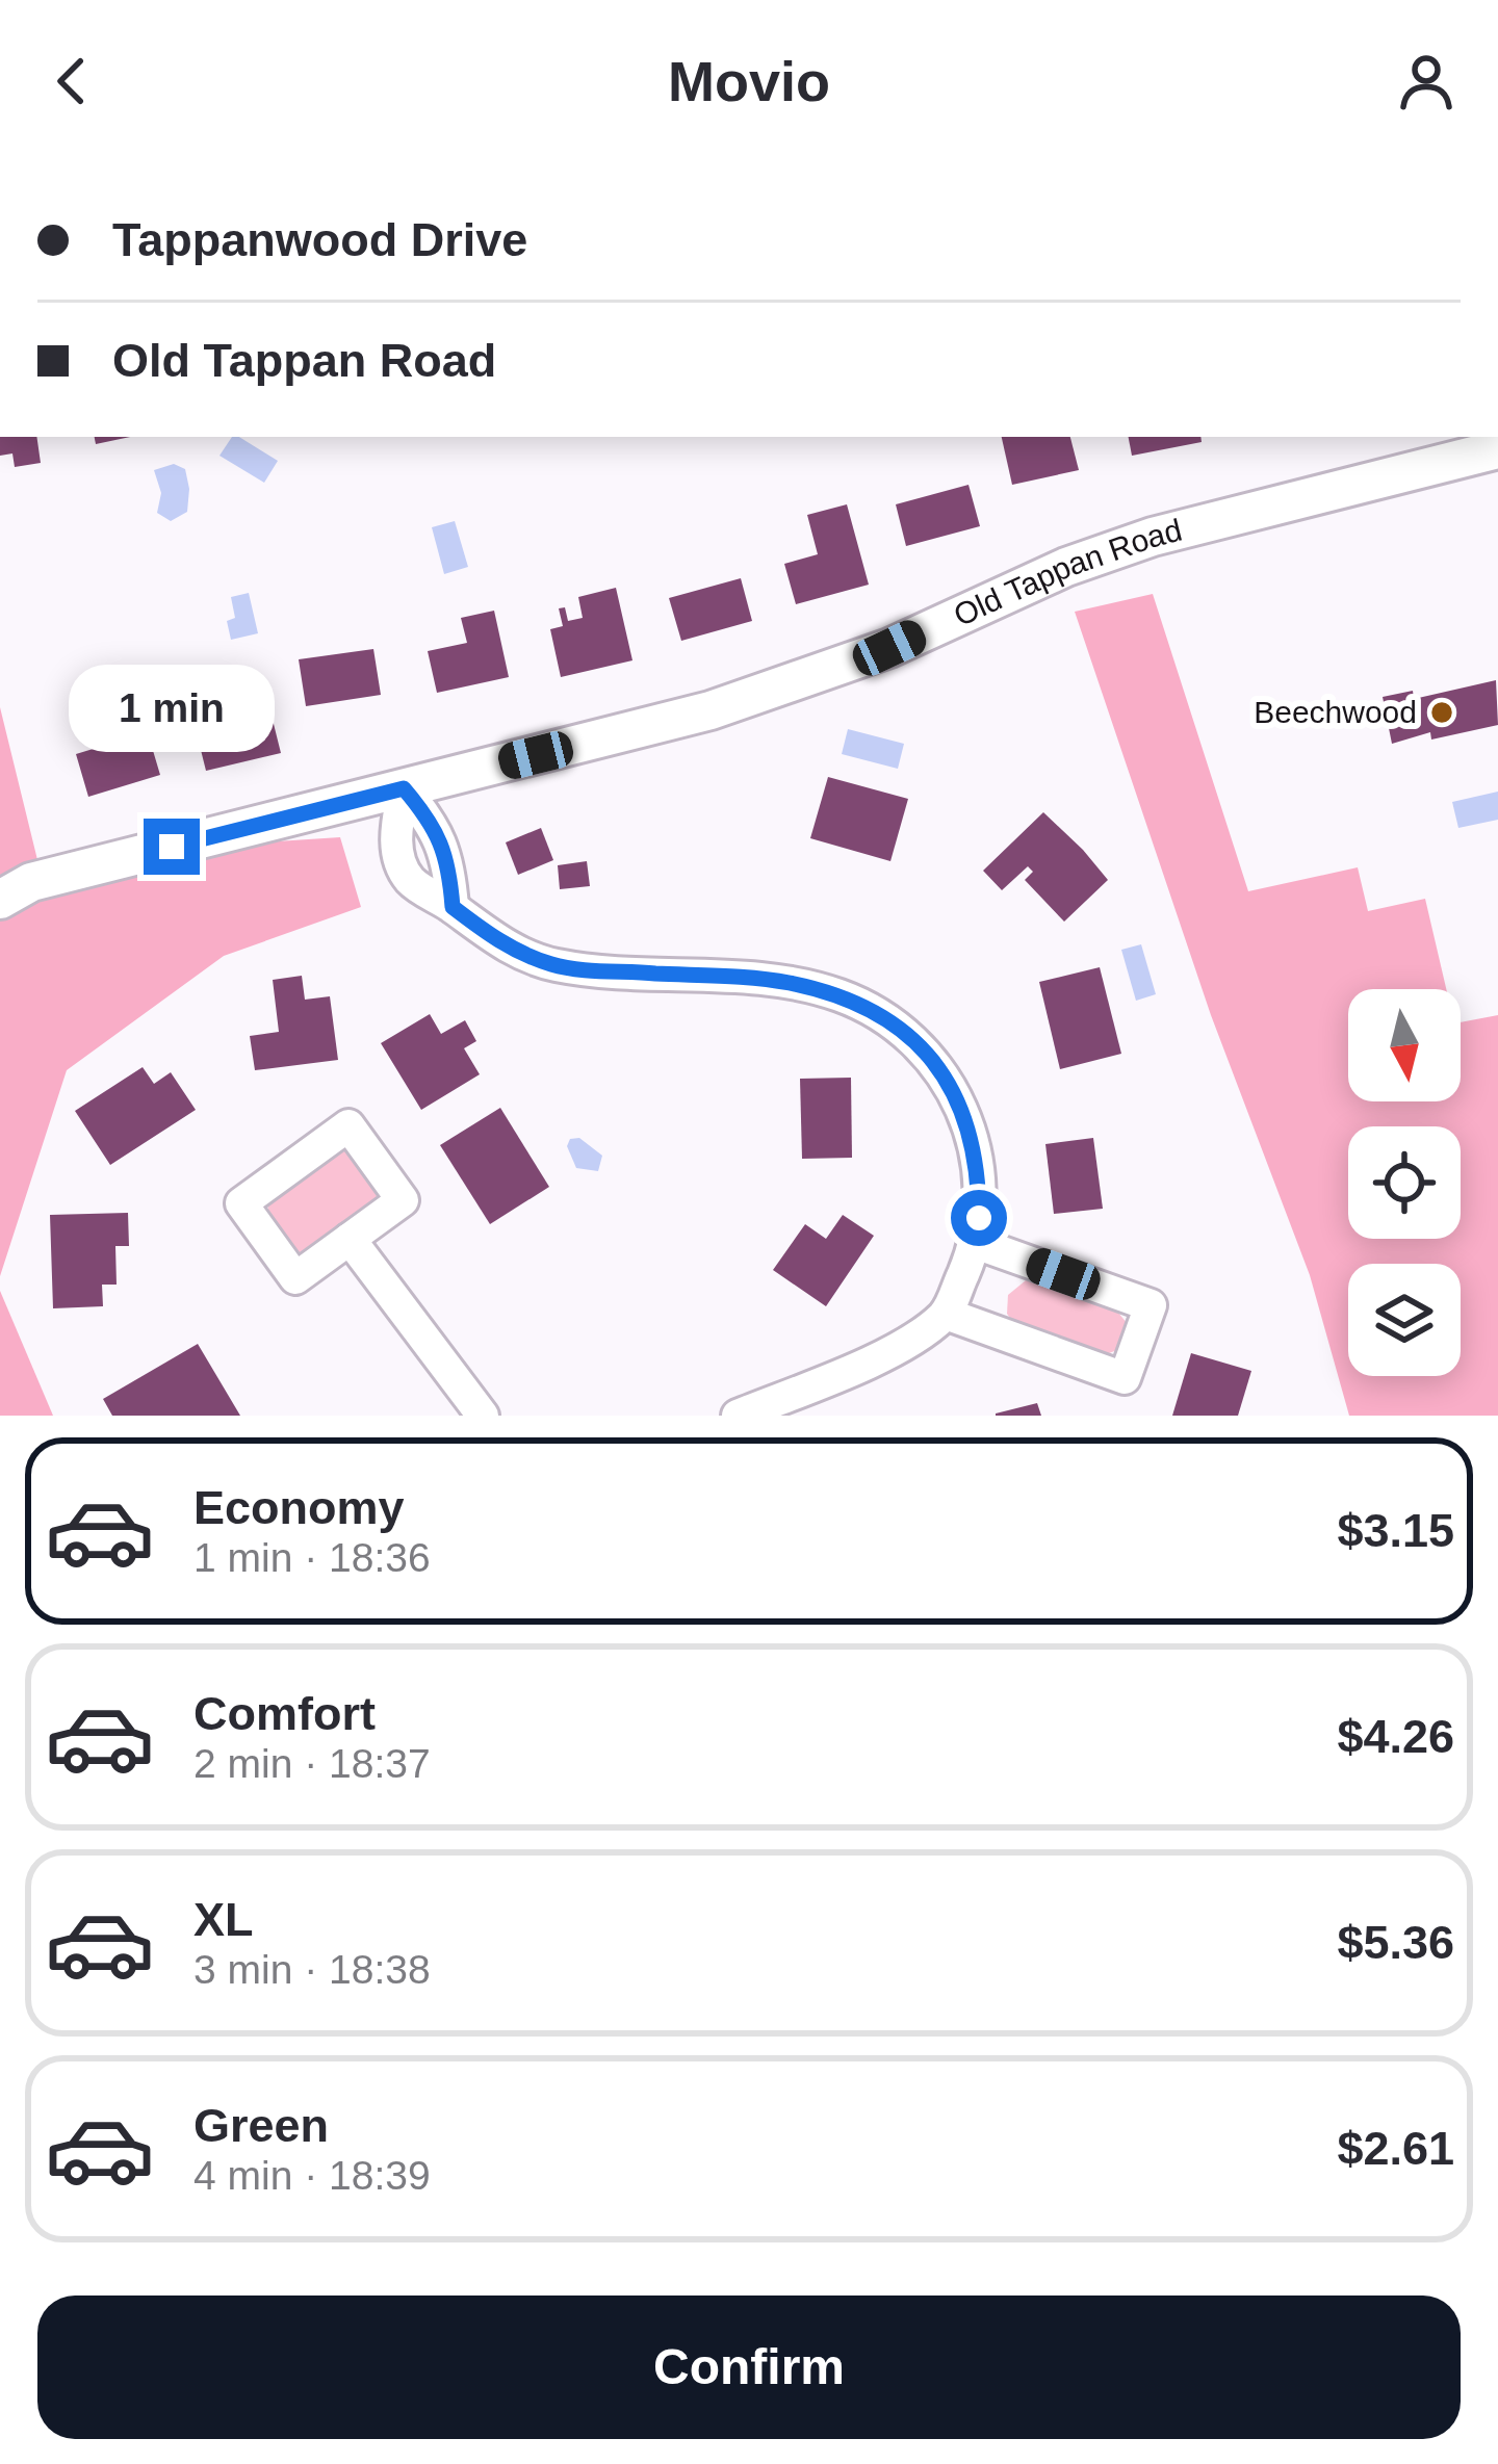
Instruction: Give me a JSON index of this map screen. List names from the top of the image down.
{
  "streets": {
    "street": ["Old Tappan Road"]
  },
  "places": ["Beechwood"],
  "north": "bottom",
  "page": {
    "header": "Movio",
    "banner": ["Tappanwood Drive", "Old Tappan Road"],
    "bubble": "1 min",
    "list": [
      {
        "name": "Economy",
        "note": "1 min · 18:36",
        "value": "$3.15"
      },
      {
        "name": "Comfort",
        "note": "2 min · 18:37",
        "value": "$4.26"
      },
      {
        "name": "XL",
        "note": "3 min · 18:38",
        "value": "$5.36"
      },
      {
        "name": "Green",
        "note": "4 min · 18:39",
        "value": "$2.61"
      }
    ],
    "buttons": "Confirm"
  }
}
